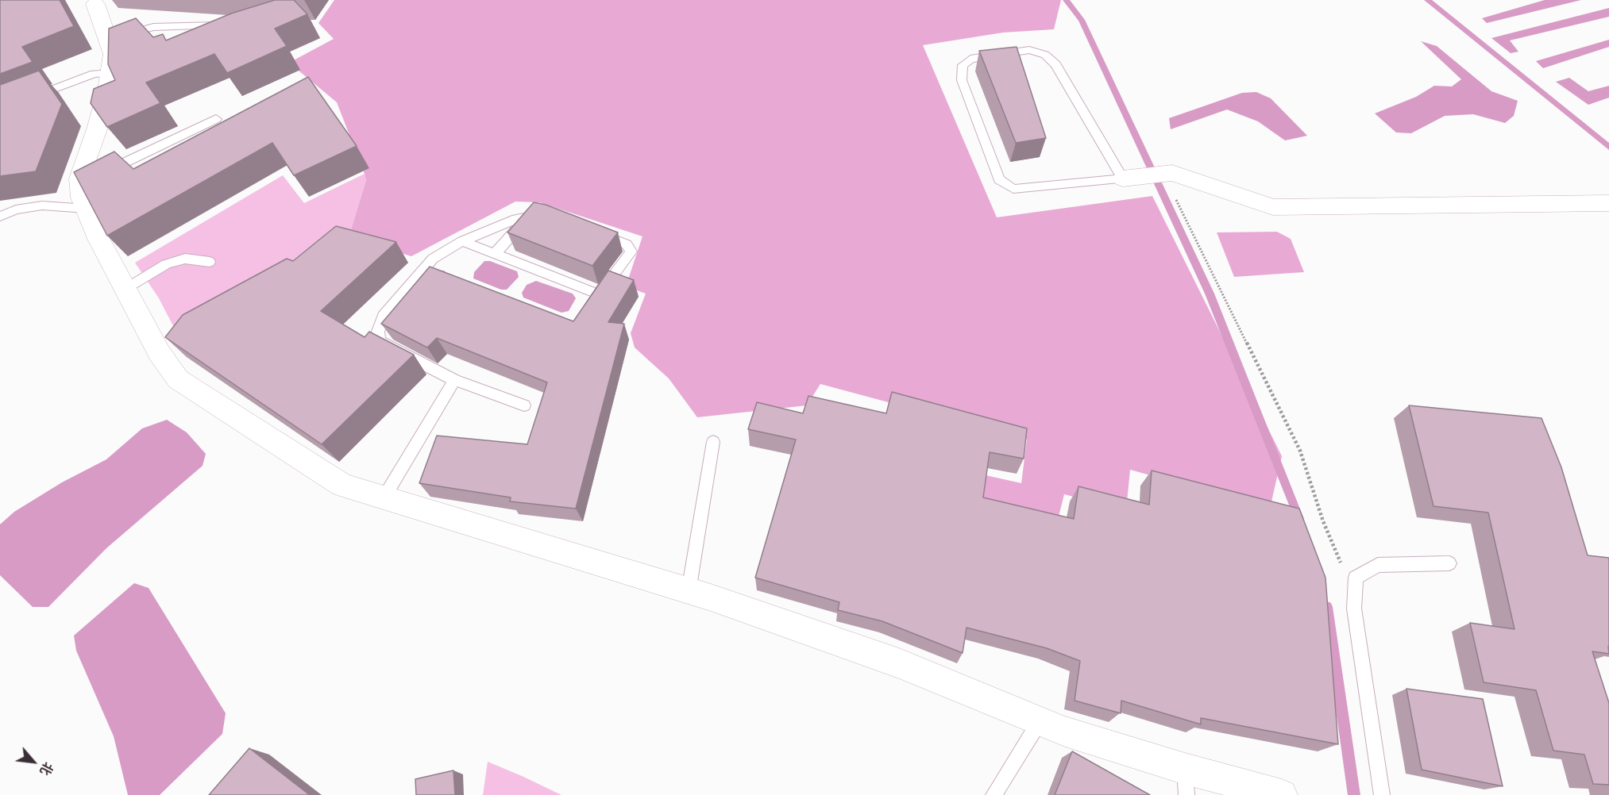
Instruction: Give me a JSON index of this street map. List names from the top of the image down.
{
  "north": "bottom right"
}
